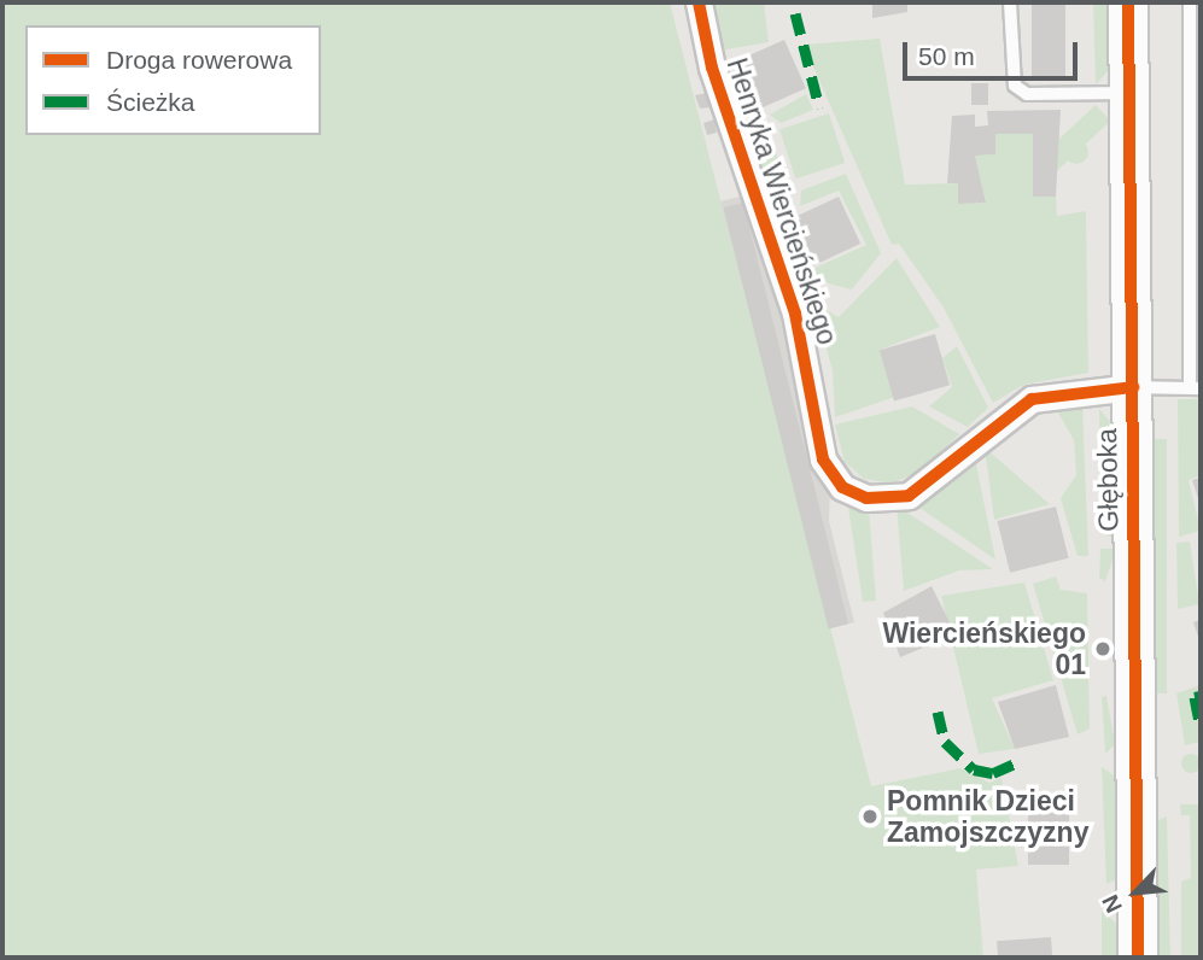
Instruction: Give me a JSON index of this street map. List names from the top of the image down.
{
  "streets": {
    "street": ["Henryka Wiercieńskiego", "Głęboka"]
  },
  "crossings": [
    ["Henryka Wiercieńskiego", "Głęboka"]
  ],
  "places": ["Wiercieńskiego 01", "Pomnik Dzieci Zamojszczyzny"],
  "legend": ["Droga rowerowa", "Ścieżka"],
  "scale_bar": "50 m",
  "north": "bottom left"
}
